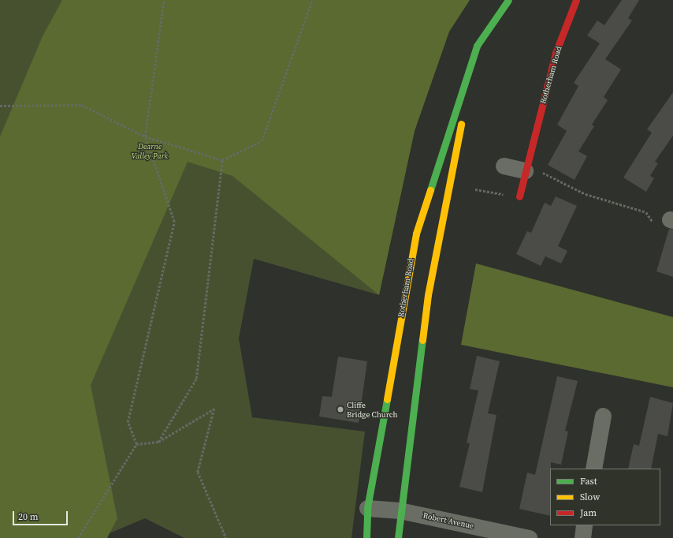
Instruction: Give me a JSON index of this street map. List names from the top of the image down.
{
  "streets": {
    "main road": ["Rotherham Road"],
    "street": ["Robert Avenue"]
  },
  "crossings": [
    ["Rotherham Road", "Robert Avenue"]
  ],
  "parks": ["Dearne Valley Park"],
  "places": ["Cliffe Bridge Church"],
  "legend": ["Fast", "Slow", "Jam"],
  "scale_bar": "20 m"
}
